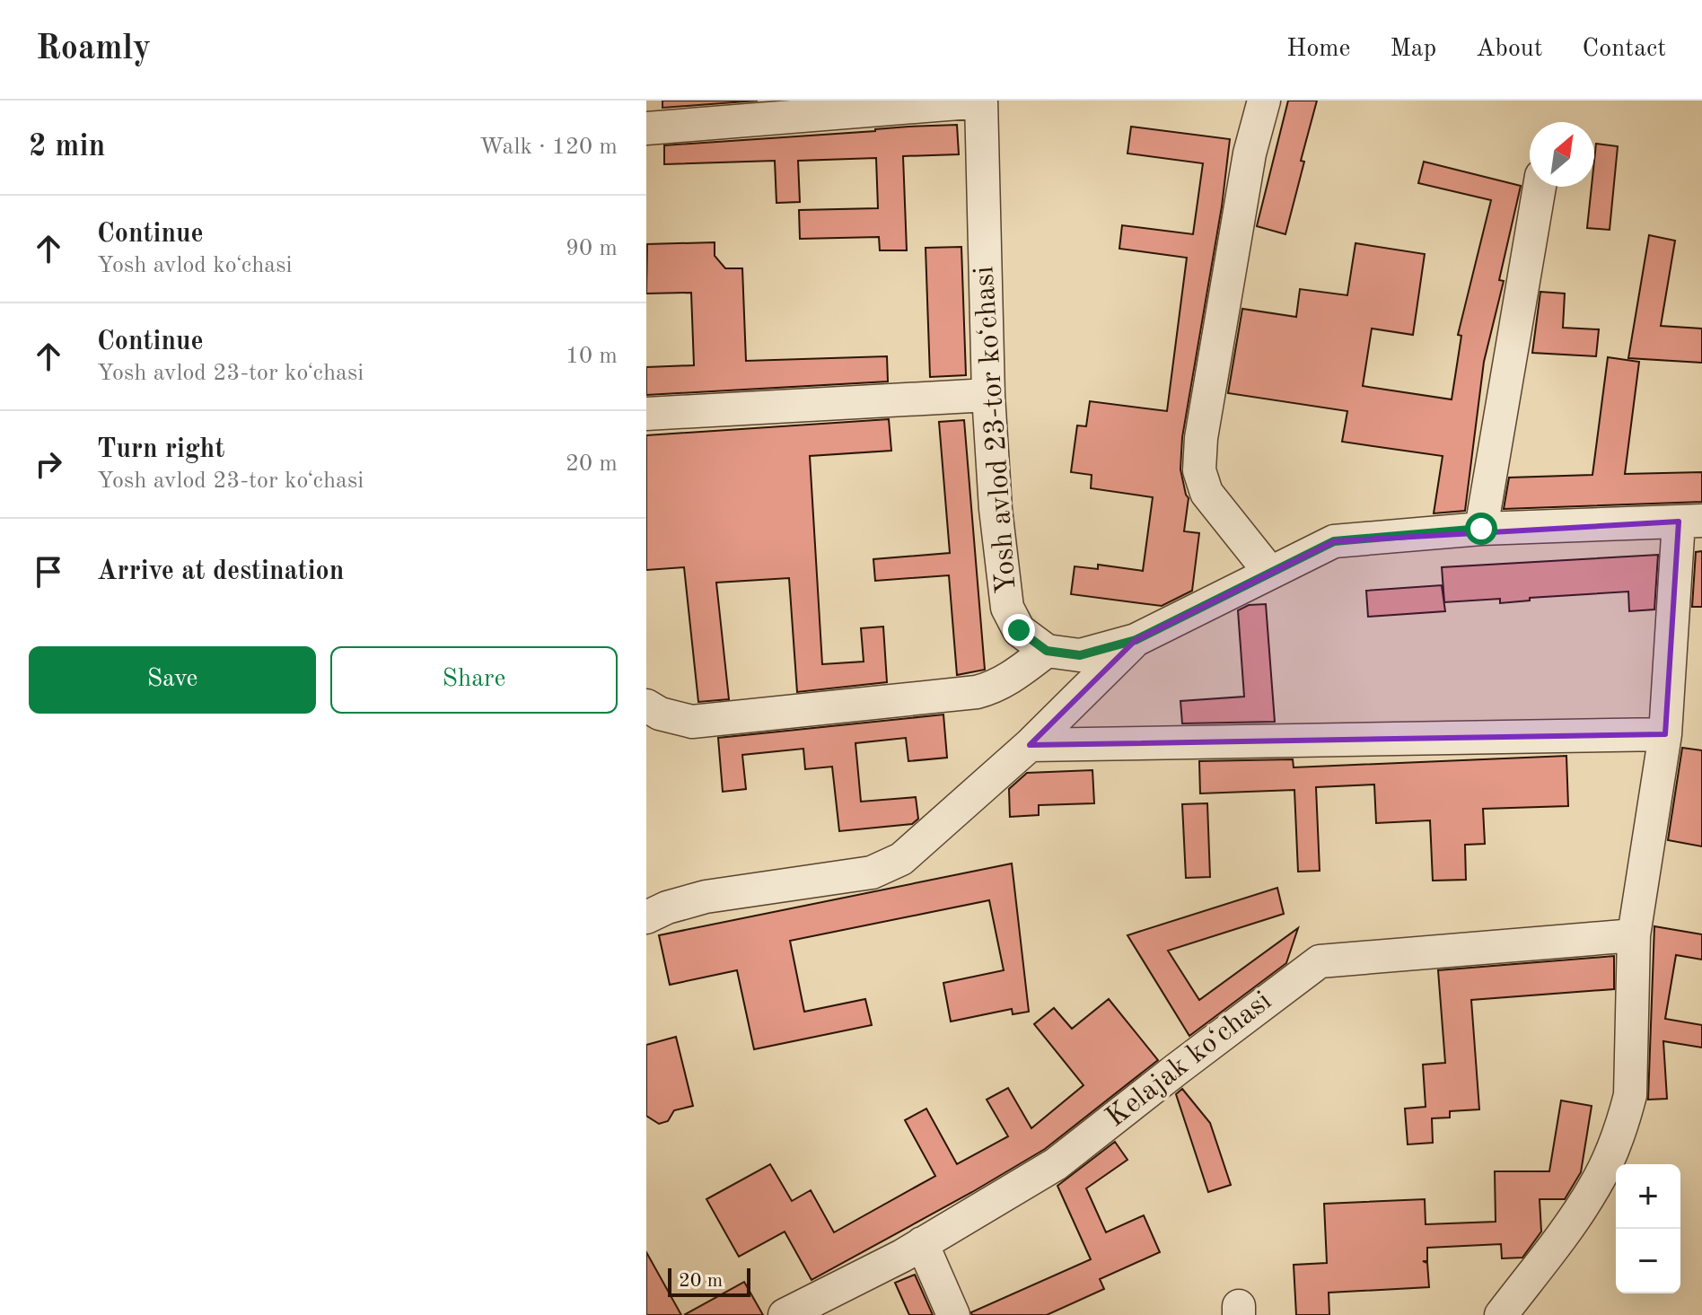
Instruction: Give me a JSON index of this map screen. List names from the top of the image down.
{
  "streets": {
    "street": ["Yosh avlod 23-tor koʻchasi", "Kelajak koʻchasi"]
  },
  "scale_bar": "20 m",
  "north": "top right",
  "page": {
    "header": "Roamly",
    "nav": [
      "Home",
      "Map",
      "About",
      "Contact"
    ],
    "heading": ["2 min", "Walk · 120 m"],
    "list": [
      ["Continue", "Yosh avlod koʻchasi", "90 m"],
      ["Continue", "Yosh avlod 23-tor koʻchasi", "10 m"],
      ["Turn right", "Yosh avlod 23-tor koʻchasi", "20 m"],
      "Arrive at destination"
    ],
    "buttons": ["Save", "Share"],
    "map_buttons": ["+", "−"],
    "scale": "20 m"
  }
}
